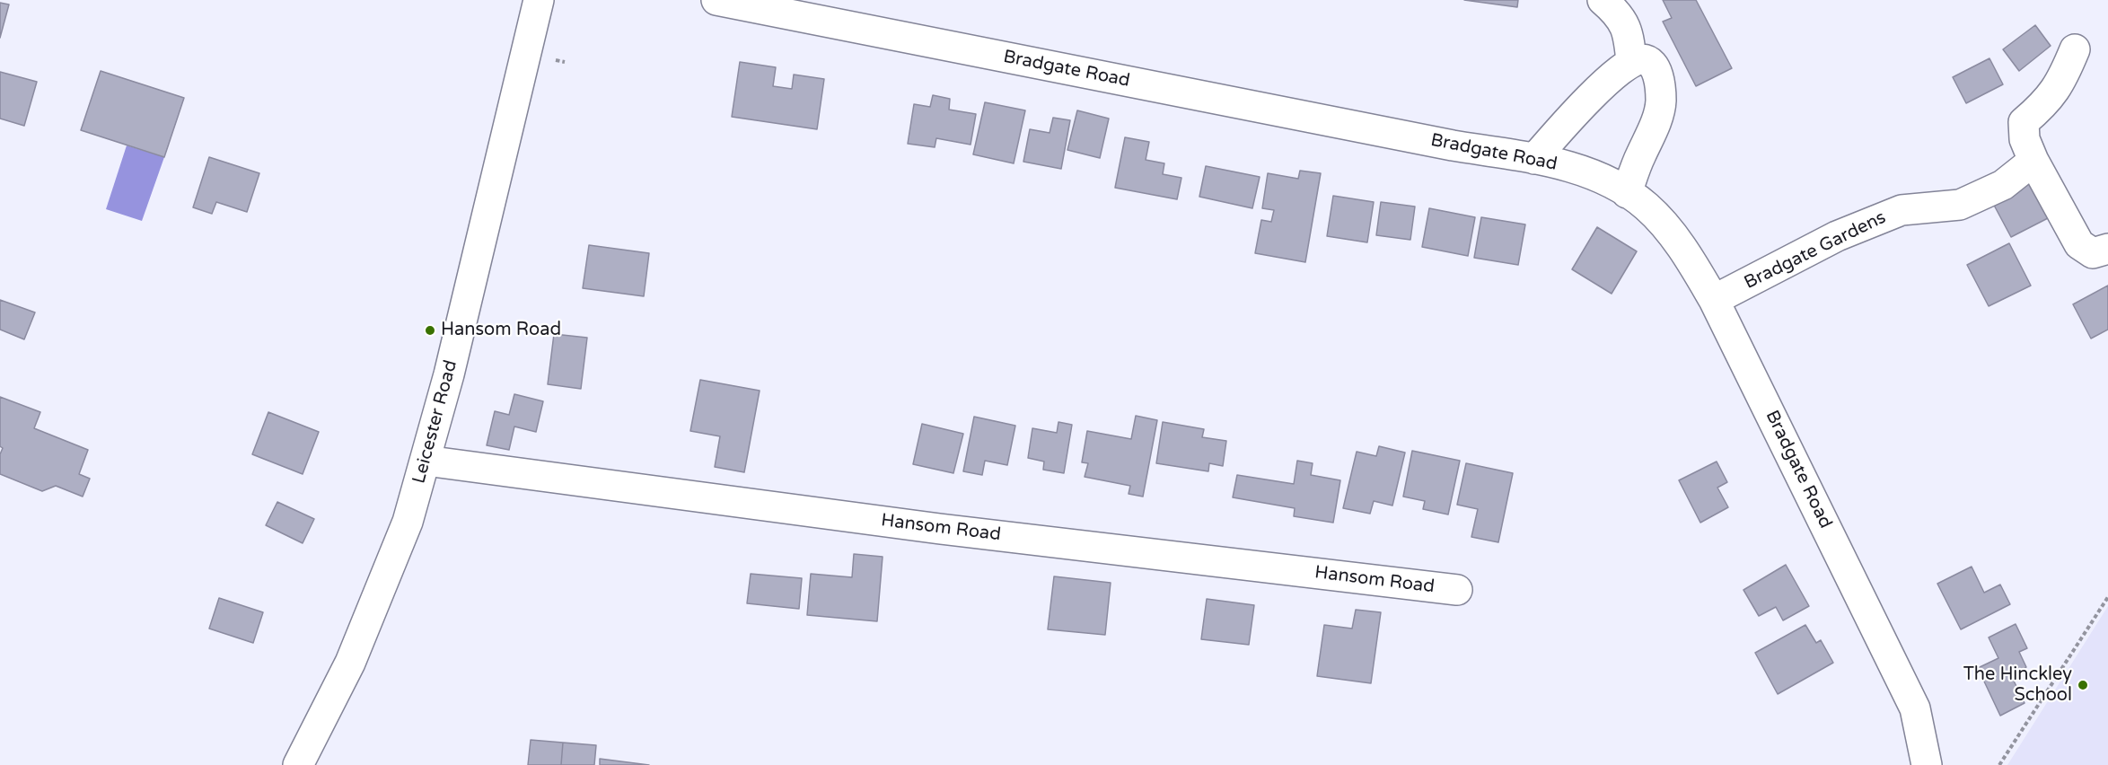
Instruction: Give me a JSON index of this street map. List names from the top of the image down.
{
  "streets": {
    "street": [
      "Bradgate Road",
      "Bradgate Gardens",
      "Leicester Road",
      "Hansom Road"
    ]
  },
  "crossings": [
    ["Bradgate Road", "Bradgate Gardens"],
    ["Leicester Road", "Hansom Road"]
  ],
  "places": ["Hansom Road", "The Hinckley School"]
}
